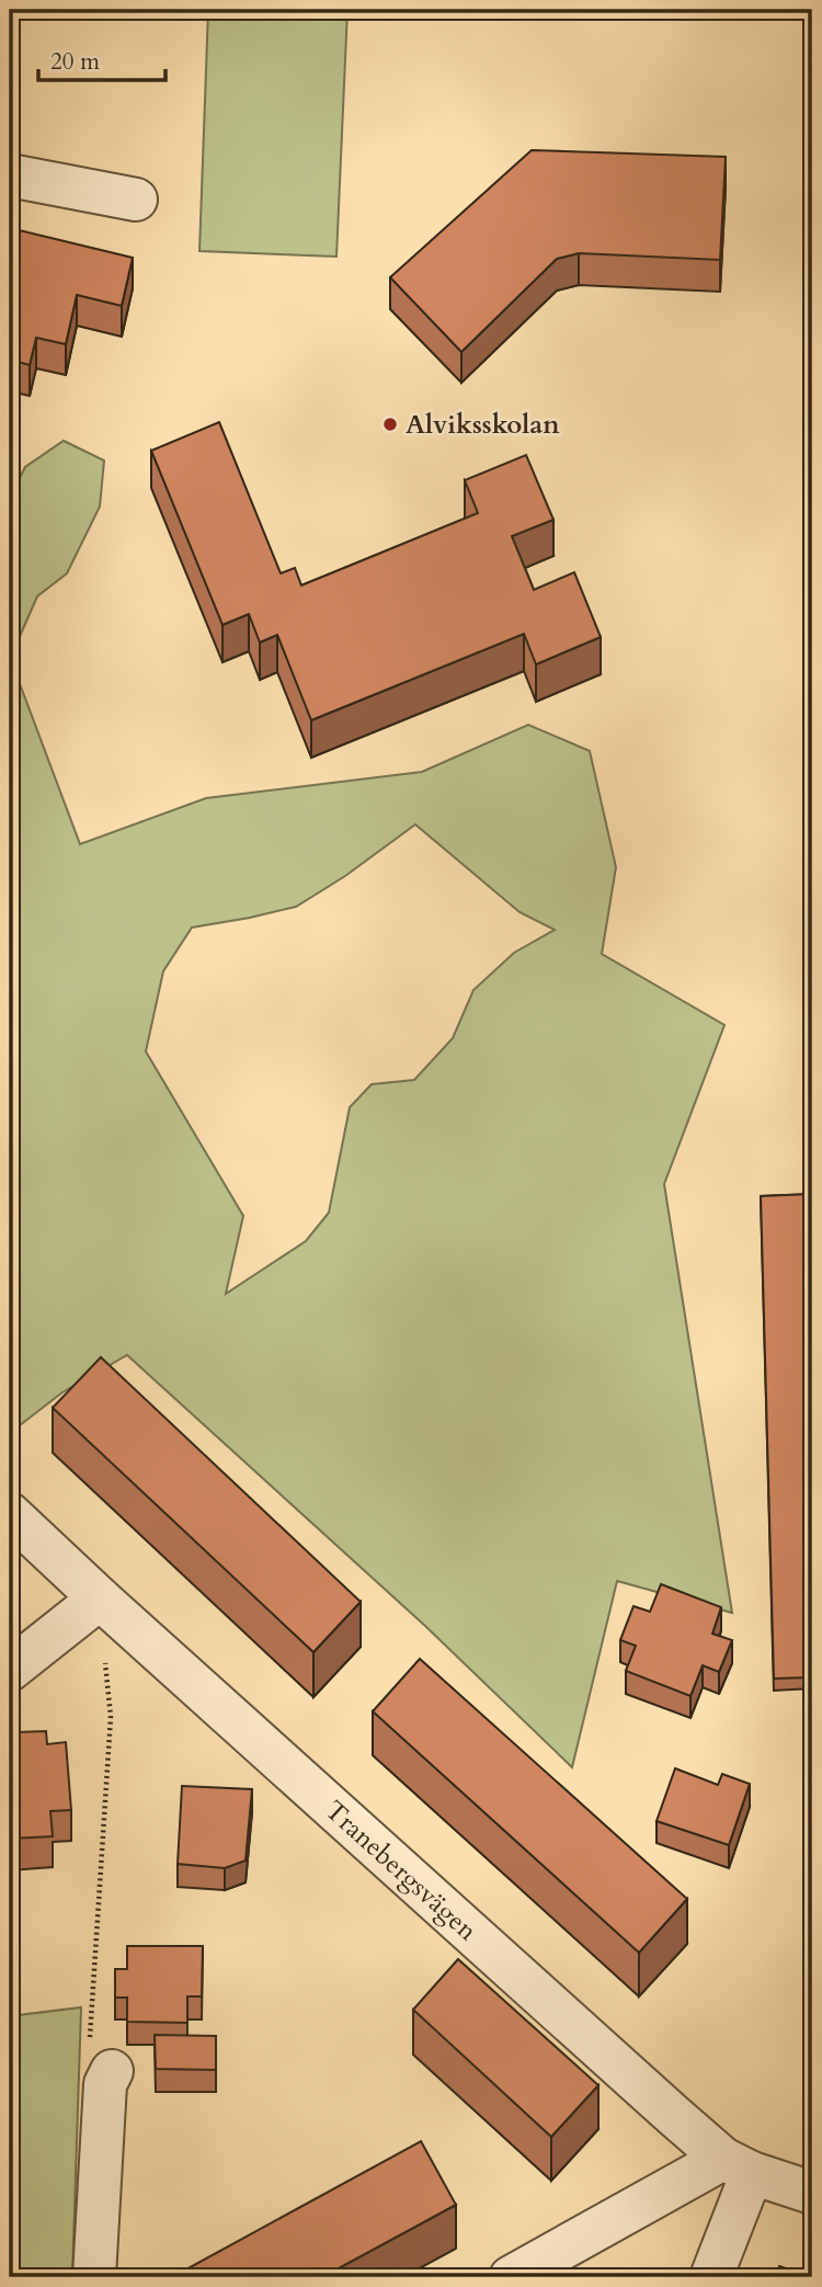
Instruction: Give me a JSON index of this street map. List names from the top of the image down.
{
  "streets": {
    "street": ["Tranebergsvägen"]
  },
  "places": ["Alviksskolan"],
  "scale_bar": "20 m"
}
